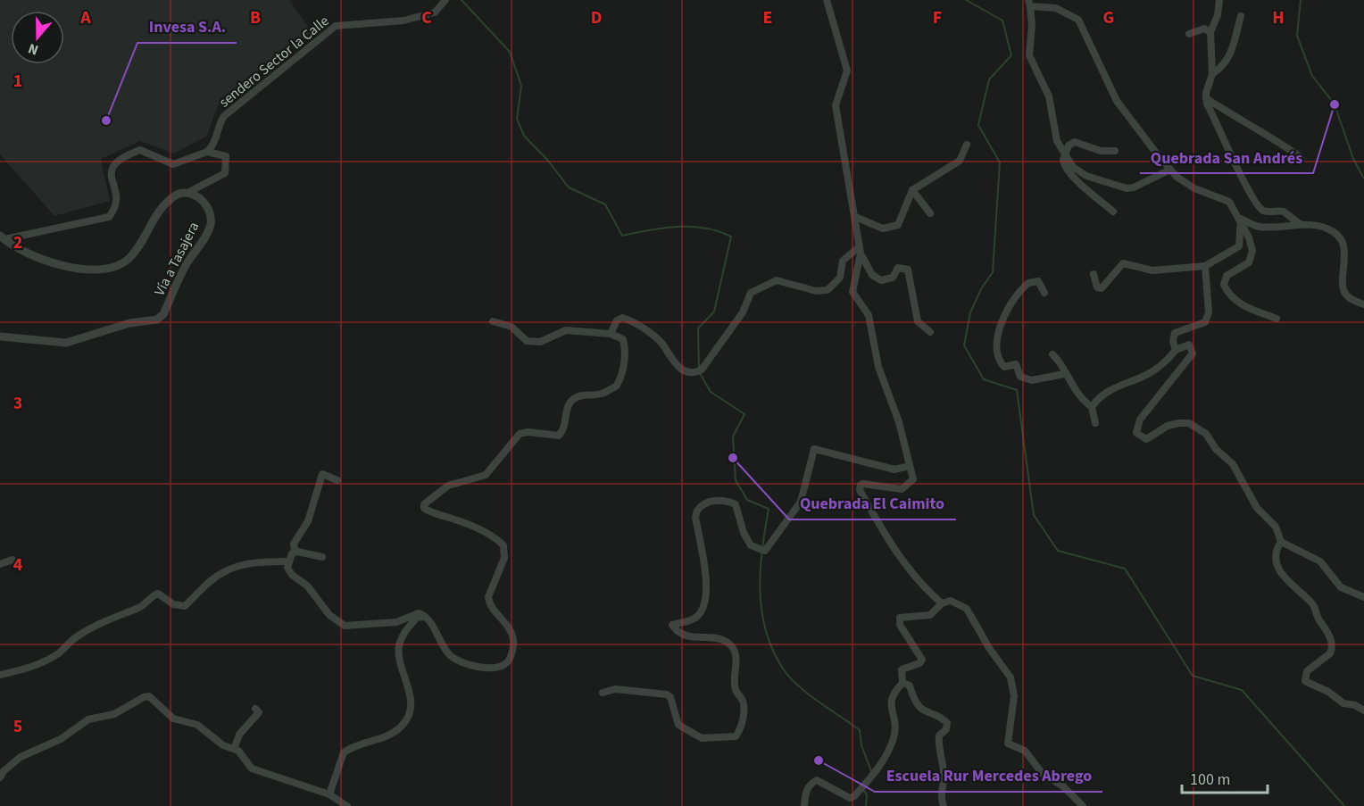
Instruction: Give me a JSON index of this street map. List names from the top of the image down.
{
  "streets": {
    "street": ["sendero Sector la Calle", "Vía a Tasajera"]
  },
  "places": [
    "Quebrada San Andrés",
    "Invesa S.A.",
    "Quebrada El Caimito",
    "Escuela Rur Mercedes Abrego"
  ],
  "scale_bar": "100 m",
  "north": "bottom",
  "grid": {
    "columns": [
      "A",
      "B",
      "C",
      "D",
      "E",
      "F",
      "G",
      "H"
    ],
    "rows": [
      "1",
      "2",
      "3",
      "4",
      "5"
    ]
  }
}
